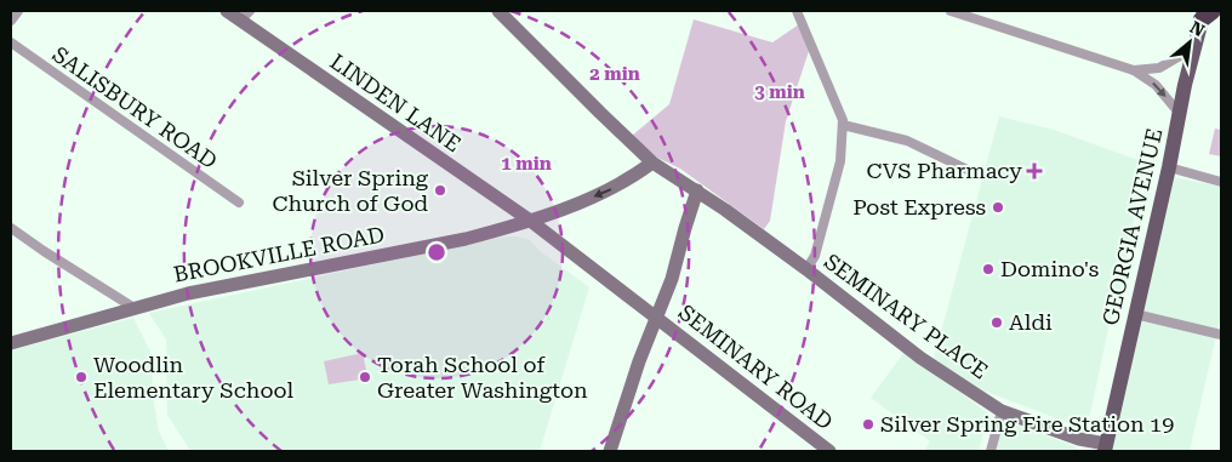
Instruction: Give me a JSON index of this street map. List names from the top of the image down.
{
  "streets": {
    "main road": ["GEORGIA AVENUE"],
    "street": [
      "LINDEN LANE",
      "SALISBURY ROAD",
      "BROOKVILLE ROAD",
      "SEMINARY PLACE",
      "SEMINARY ROAD"
    ]
  },
  "crossings": [
    ["LINDEN LANE", "BROOKVILLE ROAD"],
    ["LINDEN LANE", "SEMINARY ROAD"],
    ["GEORGIA AVENUE", "SEMINARY PLACE"],
    ["SEMINARY PLACE", "SEMINARY ROAD"]
  ],
  "places": {
    "health": ["CVS Pharmacy"],
    "other": [
      "Silver Spring Church of God",
      "Post Express",
      "Domino's",
      "Aldi",
      "Woodlin Elementary School",
      "Torah School of Greater Washington",
      "Silver Spring Fire Station 19"
    ]
  },
  "north": "top right",
  "rings": ["2 min", "3 min", "1 min"]
}
